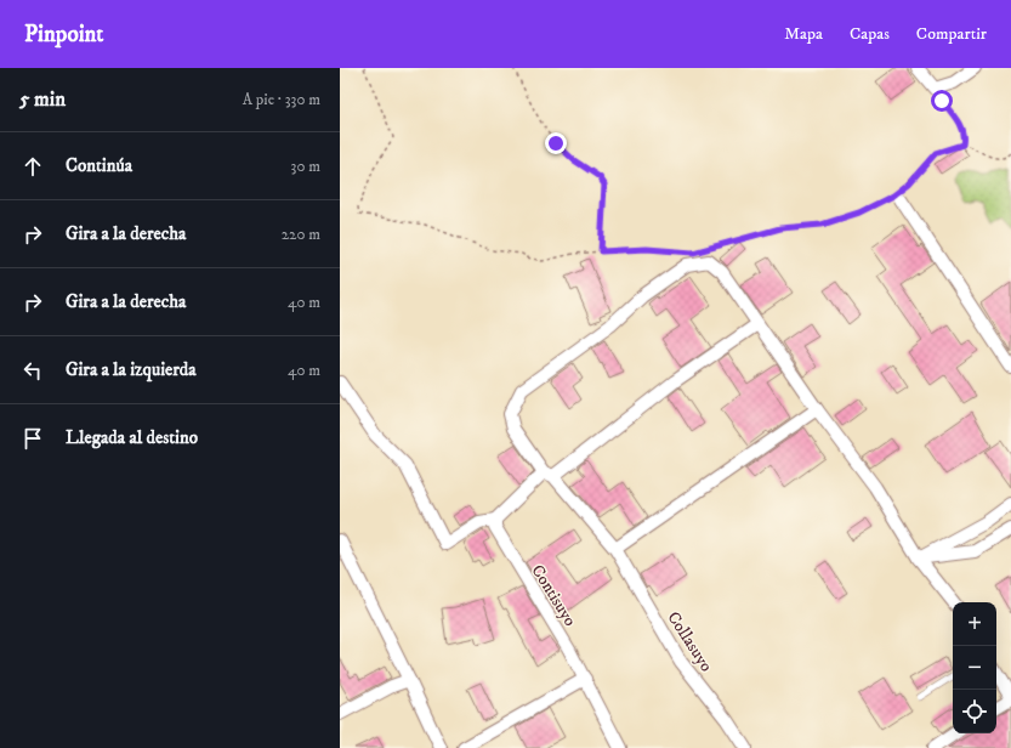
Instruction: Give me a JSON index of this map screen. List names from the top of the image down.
{
  "streets": {
    "street": ["Contisuyo", "Collasuyo"]
  },
  "page": {
    "header": "Pinpoint",
    "nav": ["Mapa", "Capas", "Compartir"],
    "heading": ["5 min", "A pie · 330 m"],
    "list": [
      ["Continúa", "30 m"],
      ["Gira a la derecha", "220 m"],
      ["Gira a la derecha", "40 m"],
      ["Gira a la izquierda", "40 m"],
      "Llegada al destino"
    ],
    "map_buttons": ["+", "−"]
  }
}
